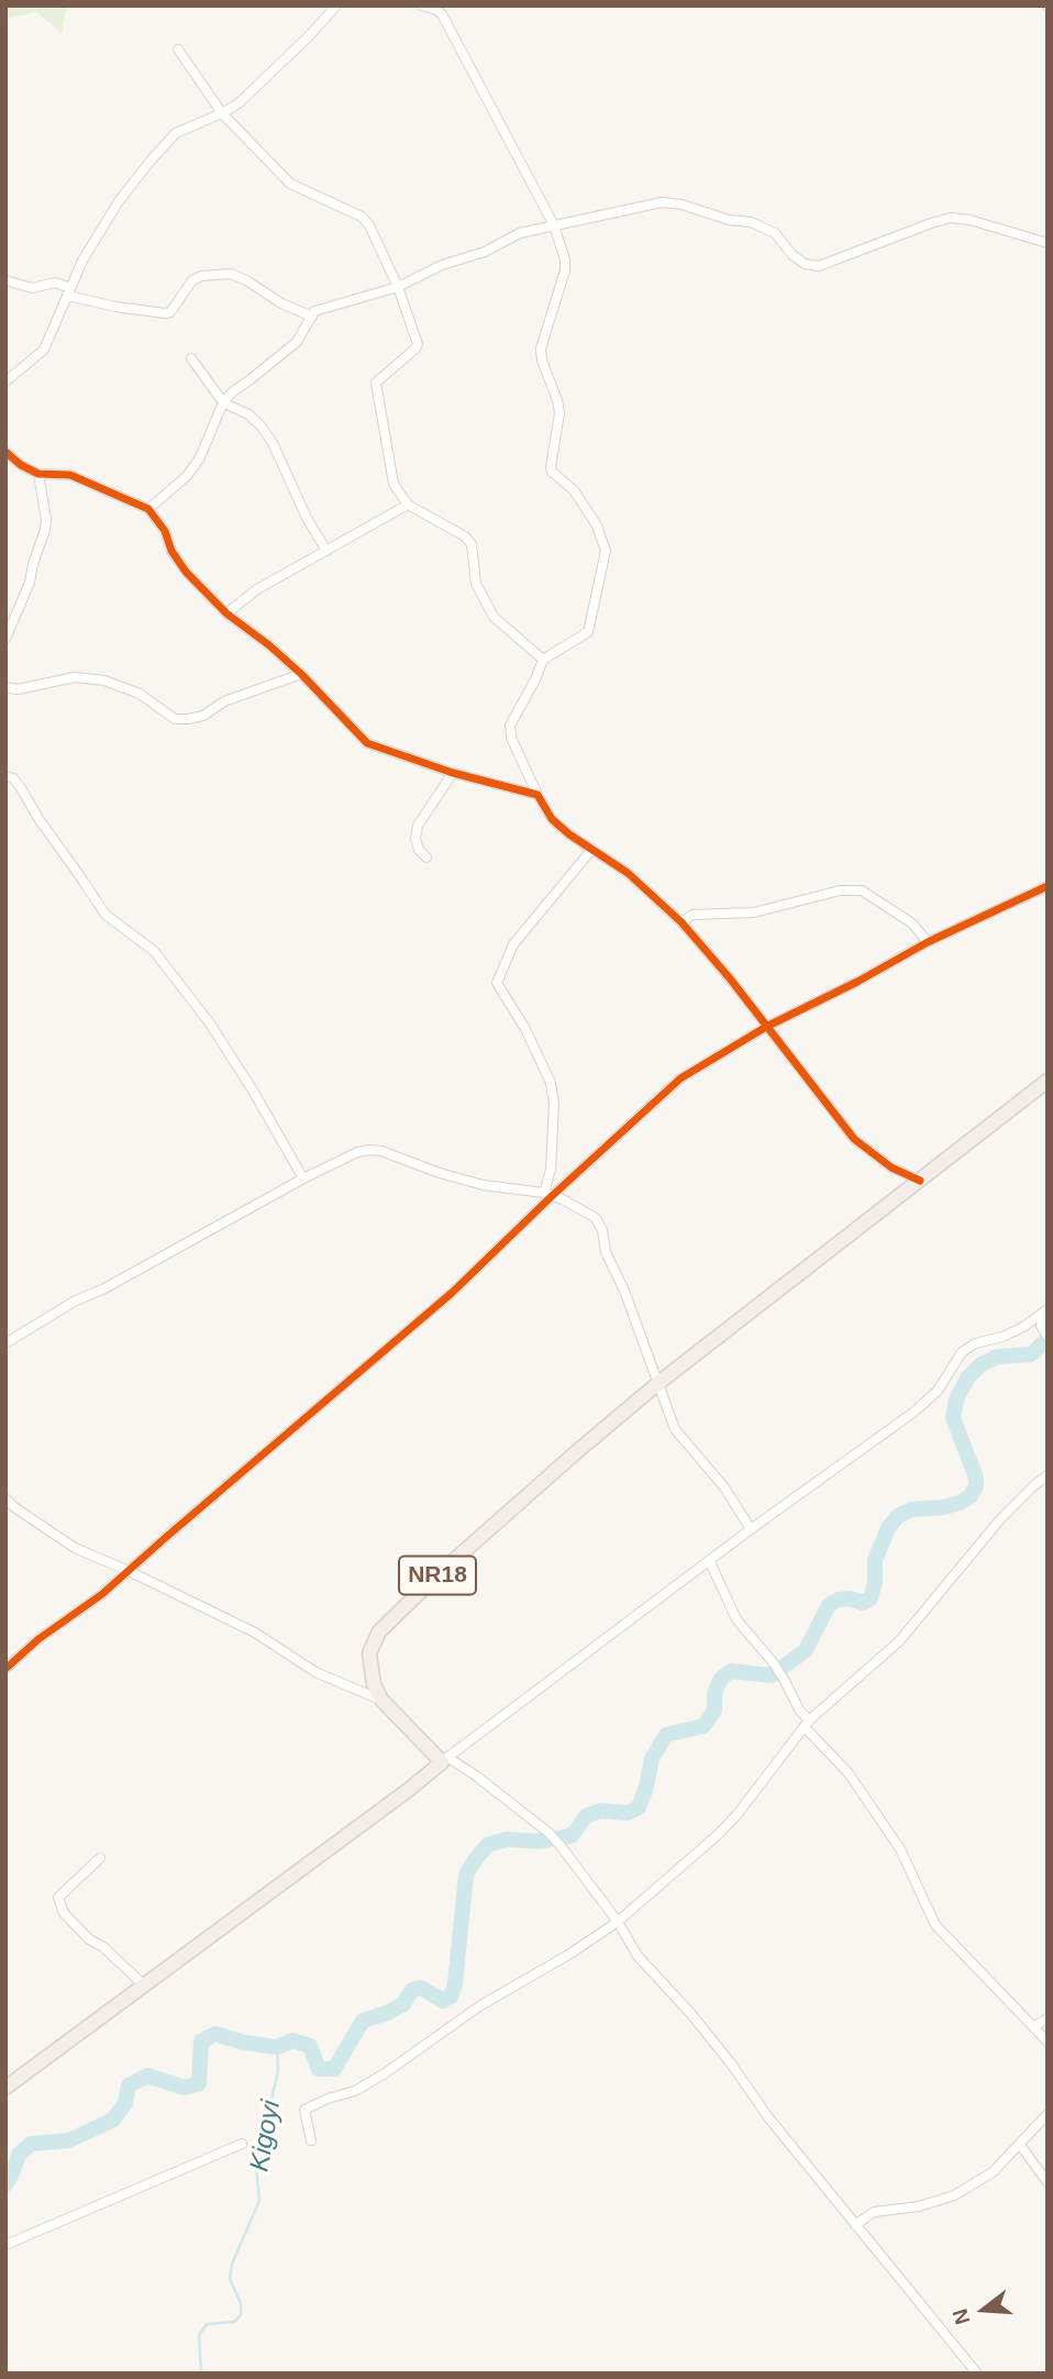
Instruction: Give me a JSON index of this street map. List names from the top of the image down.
{
  "streets": {
    "main road": ["NR18"]
  },
  "water": ["Kigoyi"],
  "north": "left"
}
